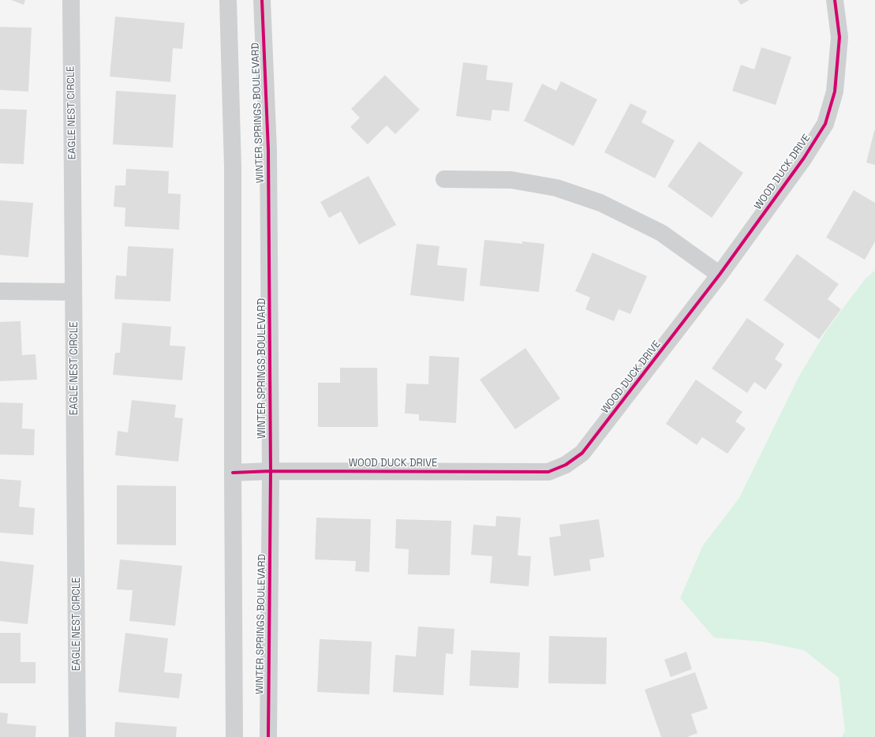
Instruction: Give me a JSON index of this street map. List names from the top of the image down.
{
  "streets": {
    "street": ["EAGLE NEST CIRCLE", "WINTER SPRINGS BOULEVARD", "WOOD DUCK DRIVE"]
  },
  "crossings": [
    ["WINTER SPRINGS BOULEVARD", "WOOD DUCK DRIVE"]
  ]
}
